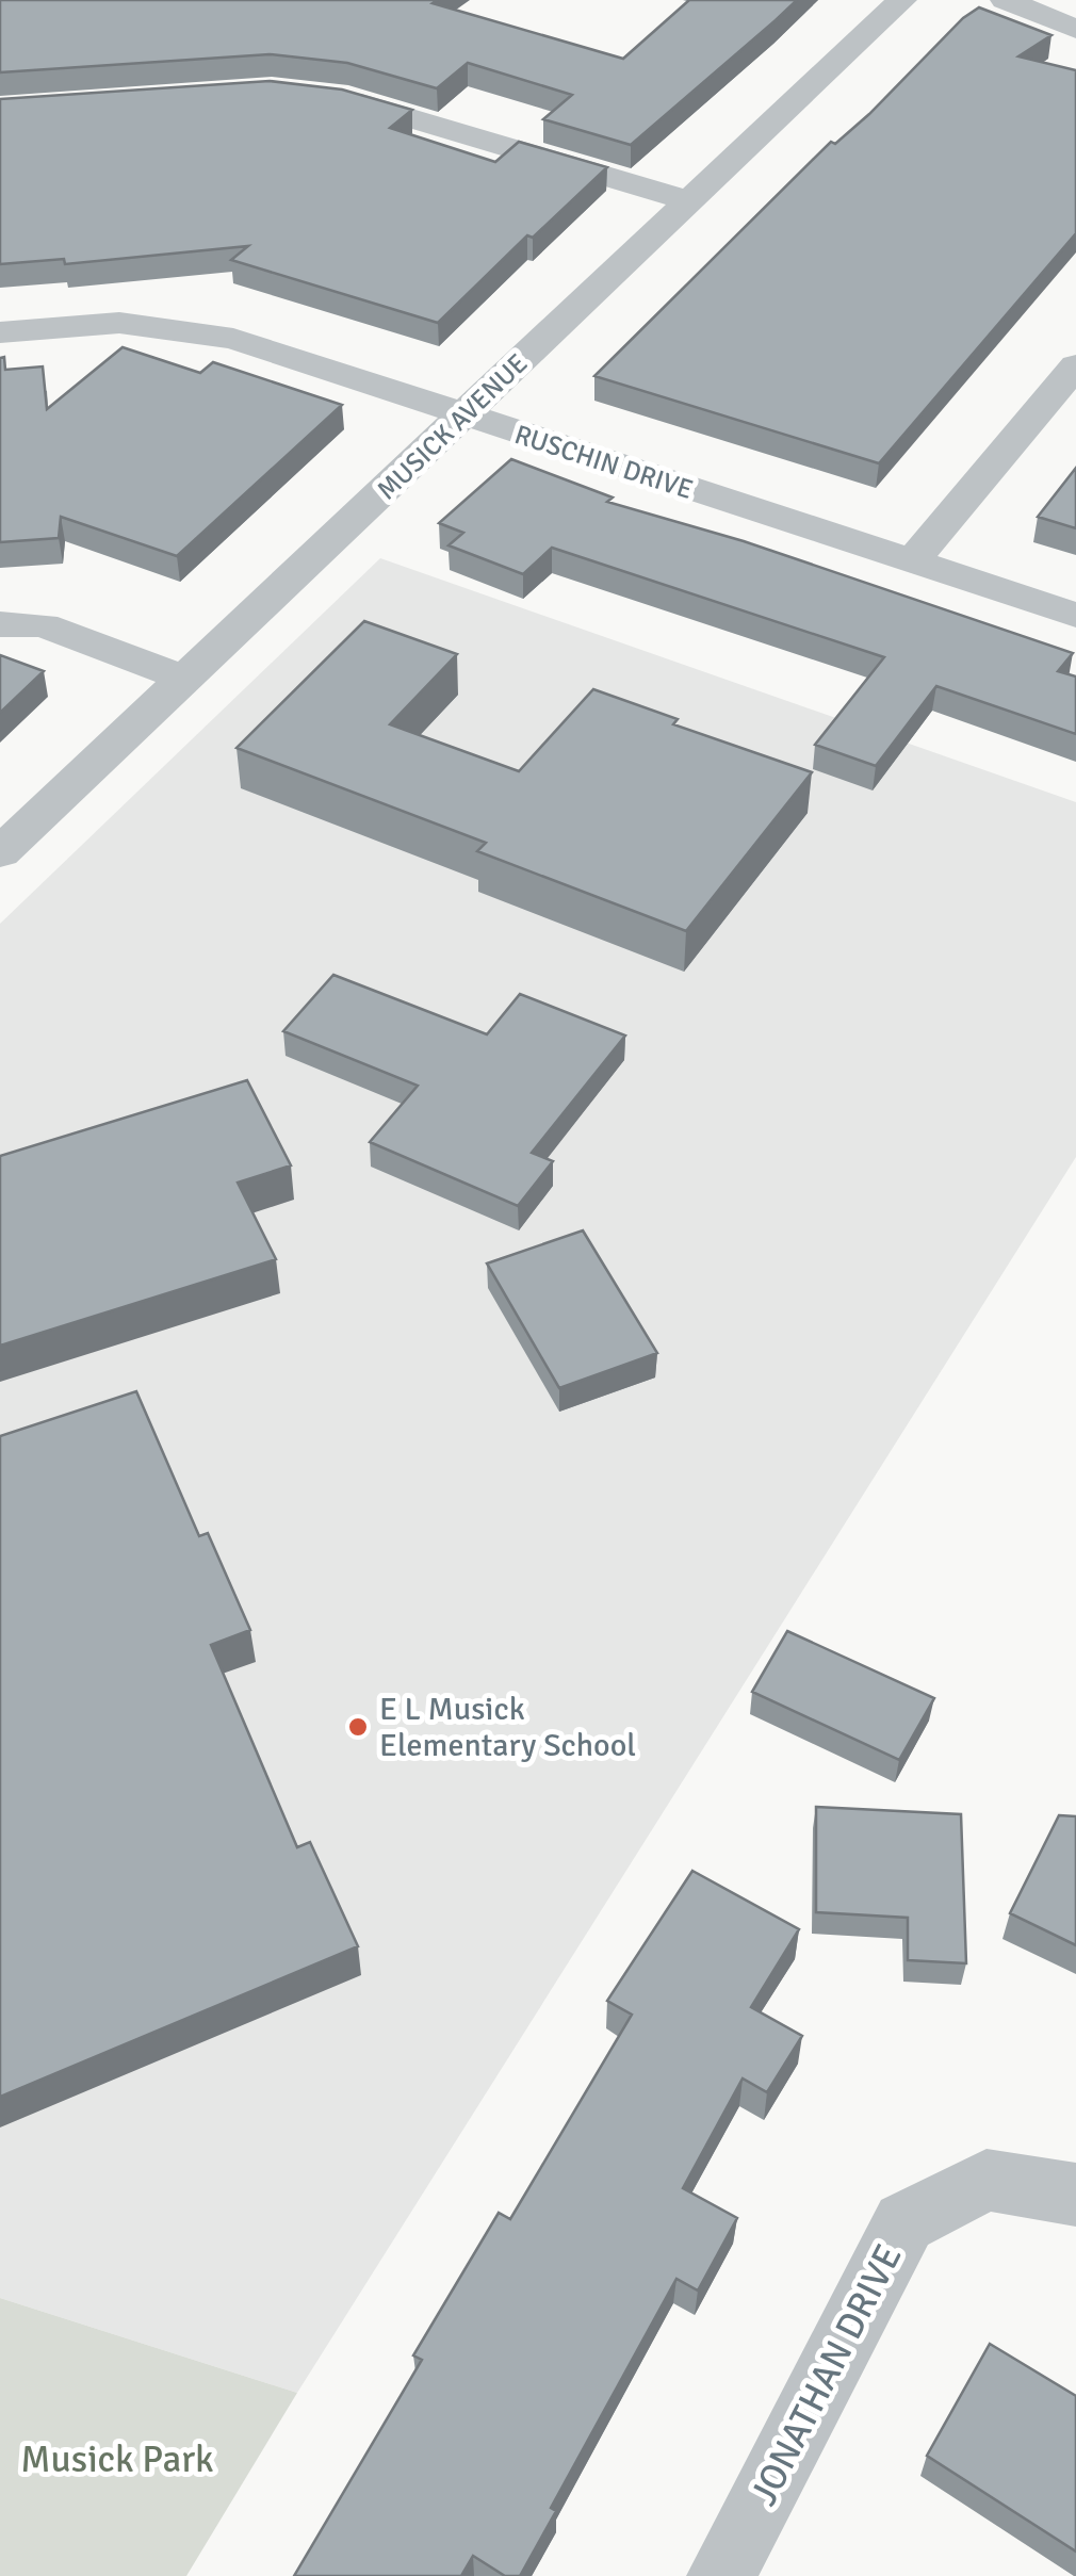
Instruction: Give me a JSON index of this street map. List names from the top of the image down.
{
  "streets": {
    "street": ["MUSICK AVENUE", "RUSCHIN DRIVE", "JONATHAN DRIVE"]
  },
  "crossings": [
    ["MUSICK AVENUE", "RUSCHIN DRIVE"]
  ],
  "parks": ["Musick Park"],
  "places": ["E L Musick Elementary School"]
}
